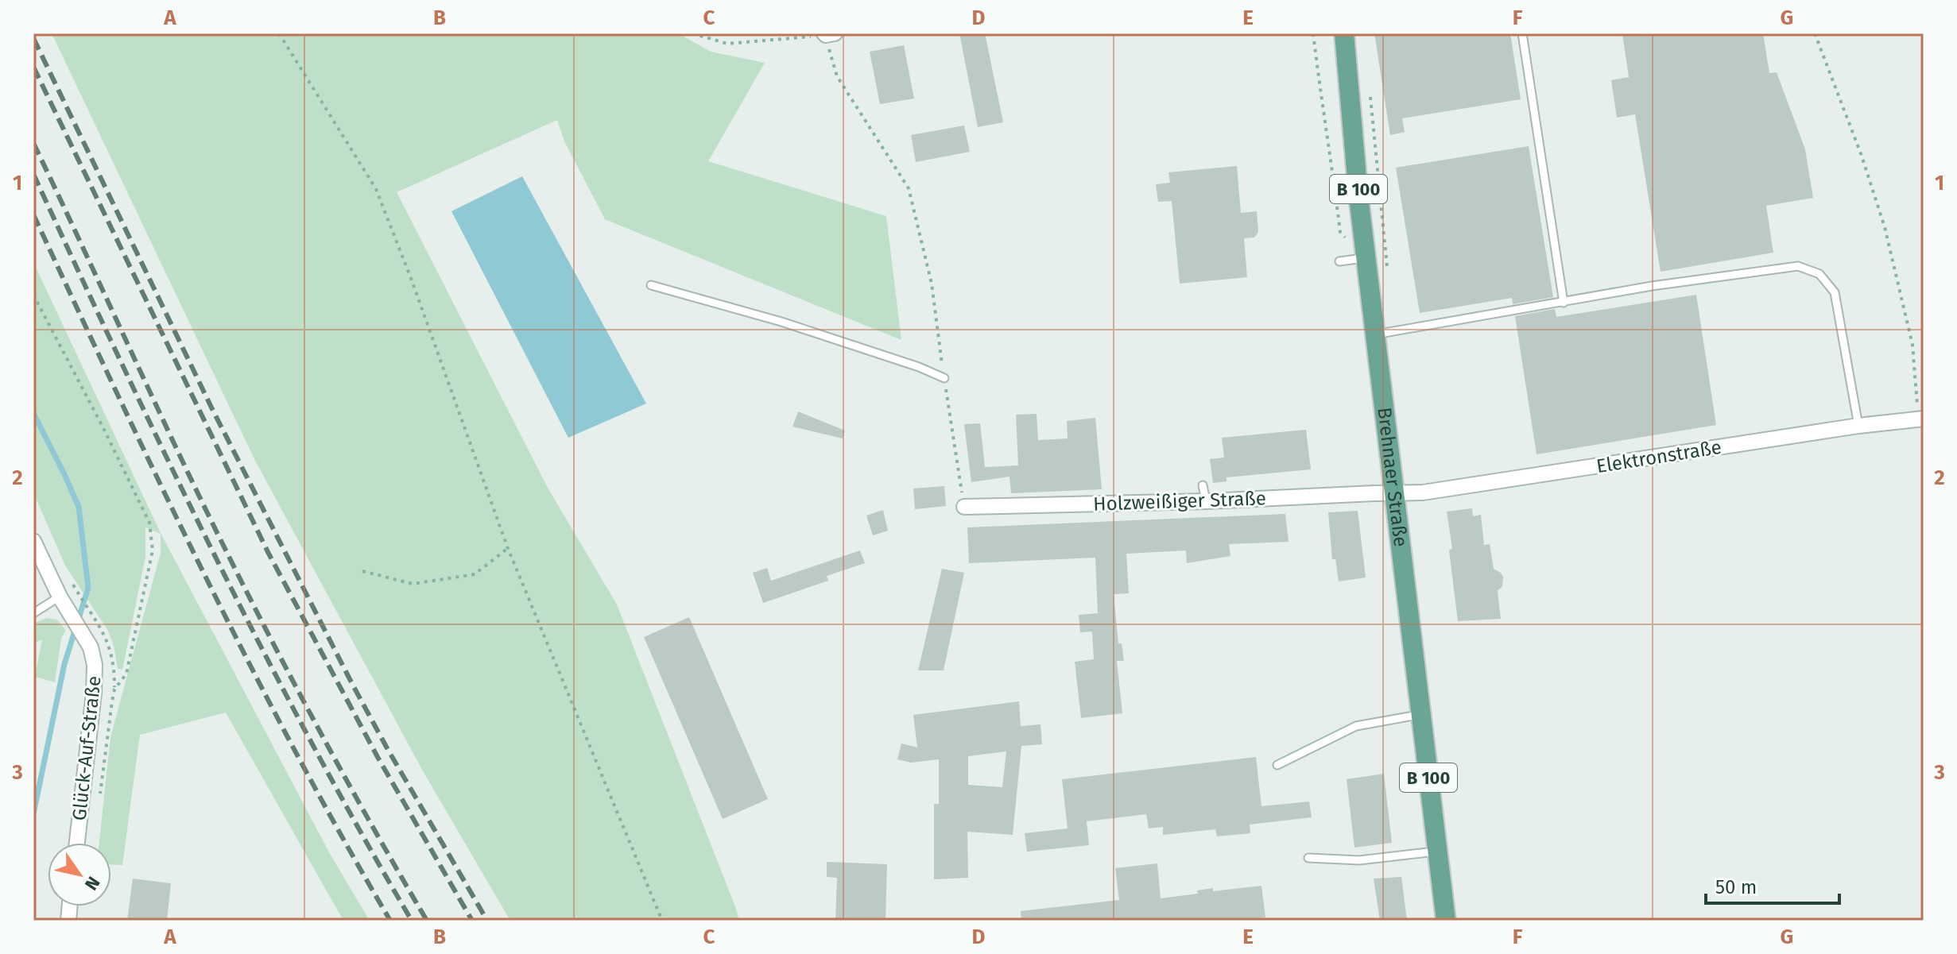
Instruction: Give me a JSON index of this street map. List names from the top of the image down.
{
  "streets": {
    "main road": ["B 100", "Brehnaer Straße"],
    "street": ["Elektronstraße", "Holzweißiger Straße", "Glück-Auf-Straße"]
  },
  "crossings": [
    ["Elektronstraße", "Brehnaer Straße"],
    ["Elektronstraße", "Holzweißiger Straße"],
    ["Brehnaer Straße", "Holzweißiger Straße"]
  ],
  "scale_bar": "50 m",
  "north": "bottom right",
  "grid": {
    "columns": [
      "A",
      "B",
      "C",
      "D",
      "E",
      "F",
      "G"
    ],
    "rows": ["1", "2", "3"]
  }
}
